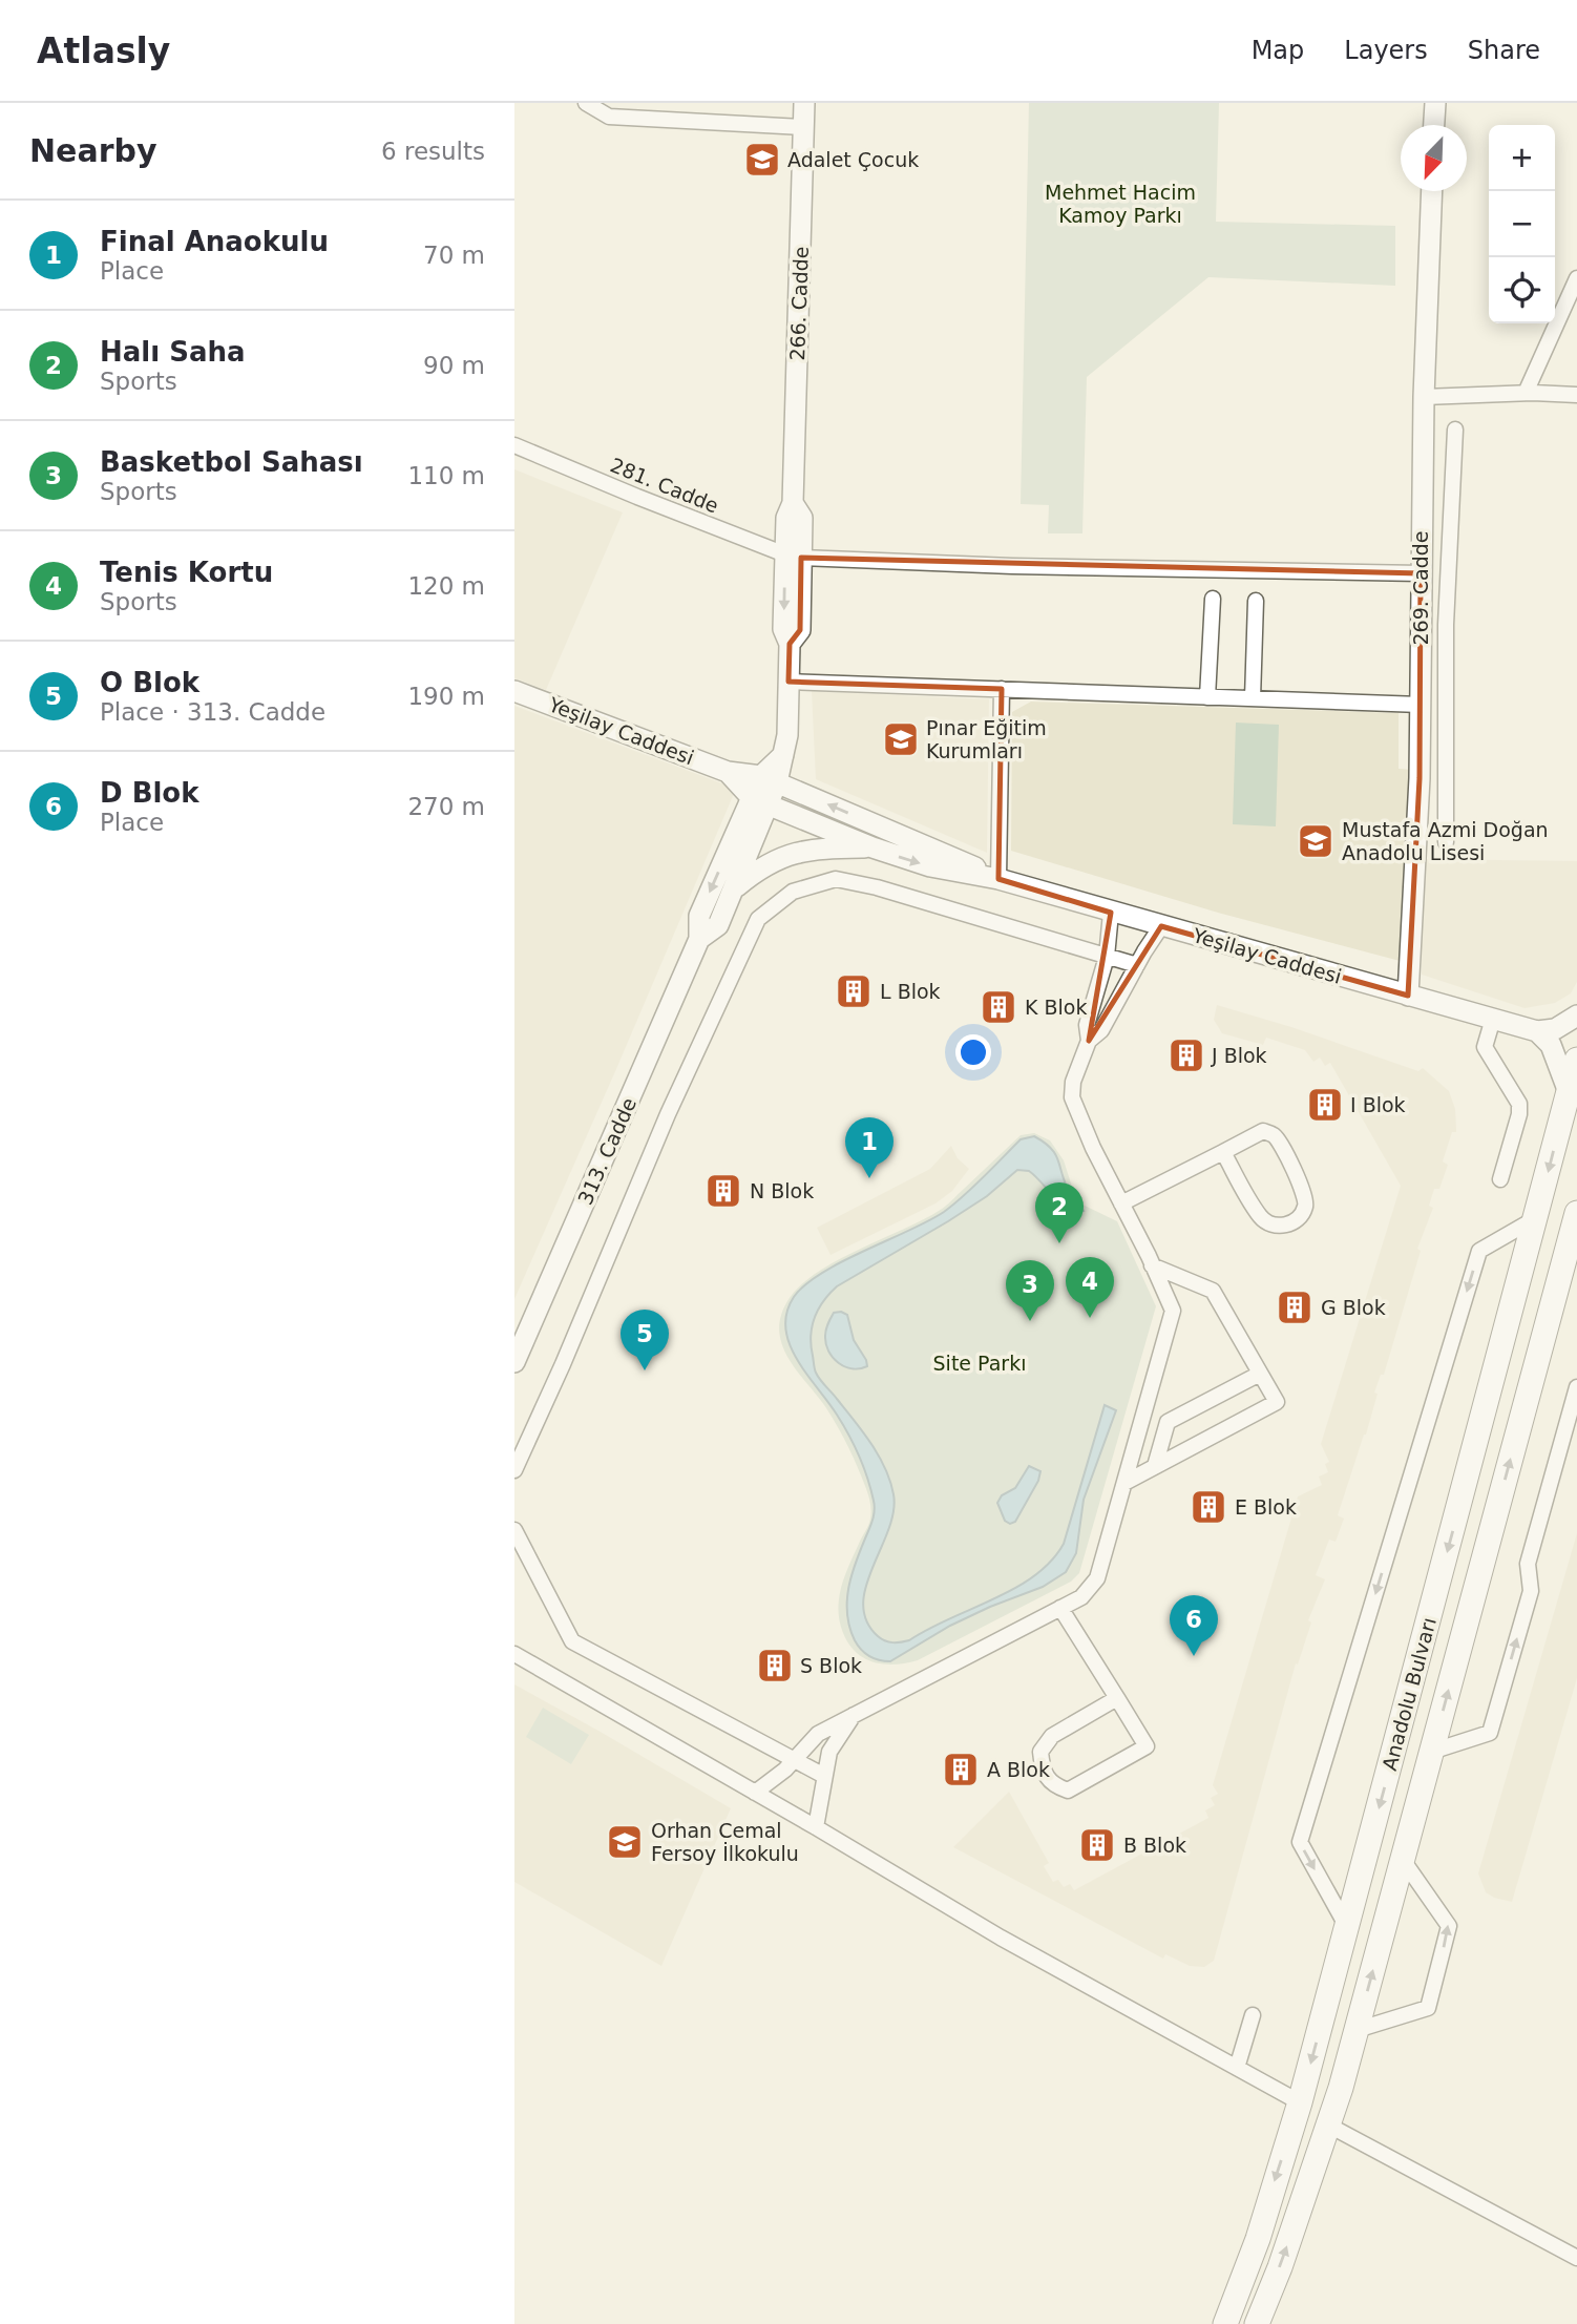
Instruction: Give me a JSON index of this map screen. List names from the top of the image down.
{
  "streets": {
    "main road": [
      "266. Cadde",
      "269. Cadde",
      "Yeşilay Caddesi",
      "313. Cadde",
      "Anadolu Bulvarı"
    ],
    "street": ["281. Cadde"]
  },
  "crossings": [
    ["266. Cadde", "281. Cadde"],
    ["266. Cadde", "Yeşilay Caddesi"],
    ["266. Cadde", "313. Cadde"],
    ["281. Cadde", "269. Cadde"],
    ["269. Cadde", "Yeşilay Caddesi"],
    ["Yeşilay Caddesi", "313. Cadde"]
  ],
  "parks": ["Mehmet Hacim Kamoy Parkı", "Site Parkı"],
  "places": {
    "school or university": [
      "Adalet Çocuk",
      "Pınar Eğitim Kurumları",
      "Mustafa Azmi Doğan Anadolu Lisesi",
      "Orhan Cemal Fersoy İlkokulu"
    ],
    "building": [
      "L Blok",
      "K Blok",
      "J Blok",
      "I Blok",
      "N Blok",
      "G Blok",
      "E Blok",
      "S Blok",
      "A Blok",
      "B Blok"
    ]
  },
  "north": "bottom left",
  "page": {
    "header": "Atlasly",
    "nav": ["Map", "Layers", "Share"],
    "heading": ["Nearby", "6 results"],
    "map_buttons": ["+", "−"],
    "list": [
      {
        "mark": "1",
        "name": "Final Anaokulu",
        "note": "Place",
        "value": "70 m"
      },
      {
        "mark": "2",
        "name": "Halı Saha",
        "note": "Sports",
        "value": "90 m"
      },
      {
        "mark": "3",
        "name": "Basketbol Sahası",
        "note": "Sports",
        "value": "110 m"
      },
      {
        "mark": "4",
        "name": "Tenis Kortu",
        "note": "Sports",
        "value": "120 m"
      },
      {
        "mark": "5",
        "name": "O Blok",
        "note": "Place · 313. Cadde",
        "value": "190 m"
      },
      {
        "mark": "6",
        "name": "D Blok",
        "note": "Place",
        "value": "270 m"
      }
    ],
    "pins": [
      "1",
      "2",
      "4",
      "3",
      "5",
      "6"
    ]
  }
}
